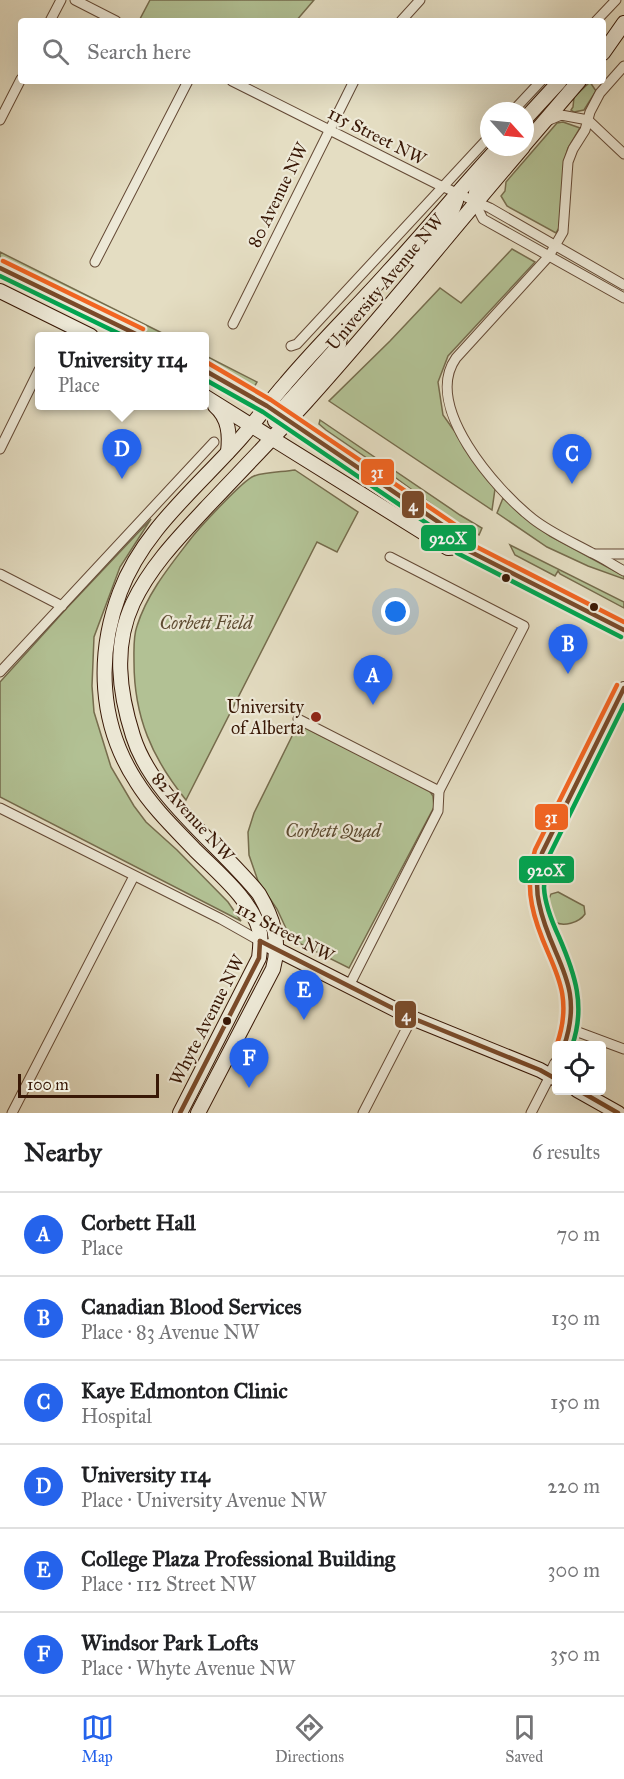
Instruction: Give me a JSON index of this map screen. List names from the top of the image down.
{
  "streets": {
    "main road": [
      "University Avenue NW",
      "82 Avenue NW",
      "112 Street NW",
      "Whyte Avenue NW"
    ],
    "street": ["115 Street NW", "80 Avenue NW"]
  },
  "crossings": [
    ["115 Street NW", "80 Avenue NW"],
    ["115 Street NW", "University Avenue NW"],
    ["University Avenue NW", "82 Avenue NW"],
    ["82 Avenue NW", "112 Street NW"],
    ["82 Avenue NW", "Whyte Avenue NW"],
    ["112 Street NW", "Whyte Avenue NW"]
  ],
  "parks": ["Corbett Field", "Corbett Quad"],
  "places": ["University of Alberta"],
  "lines": ["transit line 31", "transit line 4", "transit line 920X"],
  "scale_bar": "100 m",
  "north": "bottom right",
  "page": {
    "search": "Search here",
    "popup": ["University 114", "Place"],
    "pins": [
      "D",
      "C",
      "B",
      "A",
      "E",
      "F"
    ],
    "scale": "100 m",
    "heading": ["Nearby", "6 results"],
    "list": [
      {
        "mark": "A",
        "name": "Corbett Hall",
        "note": "Place",
        "value": "70 m"
      },
      {
        "mark": "B",
        "name": "Canadian Blood Services",
        "note": "Place · 83 Avenue NW",
        "value": "130 m"
      },
      {
        "mark": "C",
        "name": "Kaye Edmonton Clinic",
        "note": "Hospital",
        "value": "150 m"
      },
      {
        "mark": "D",
        "name": "University 114",
        "note": "Place · University Avenue NW",
        "value": "220 m"
      },
      {
        "mark": "E",
        "name": "College Plaza Professional Building",
        "note": "Place · 112 Street NW",
        "value": "300 m"
      },
      {
        "mark": "F",
        "name": "Windsor Park Lofts",
        "note": "Place · Whyte Avenue NW",
        "value": "350 m"
      }
    ],
    "nav": ["Map", "Directions", "Saved"]
  }
}
